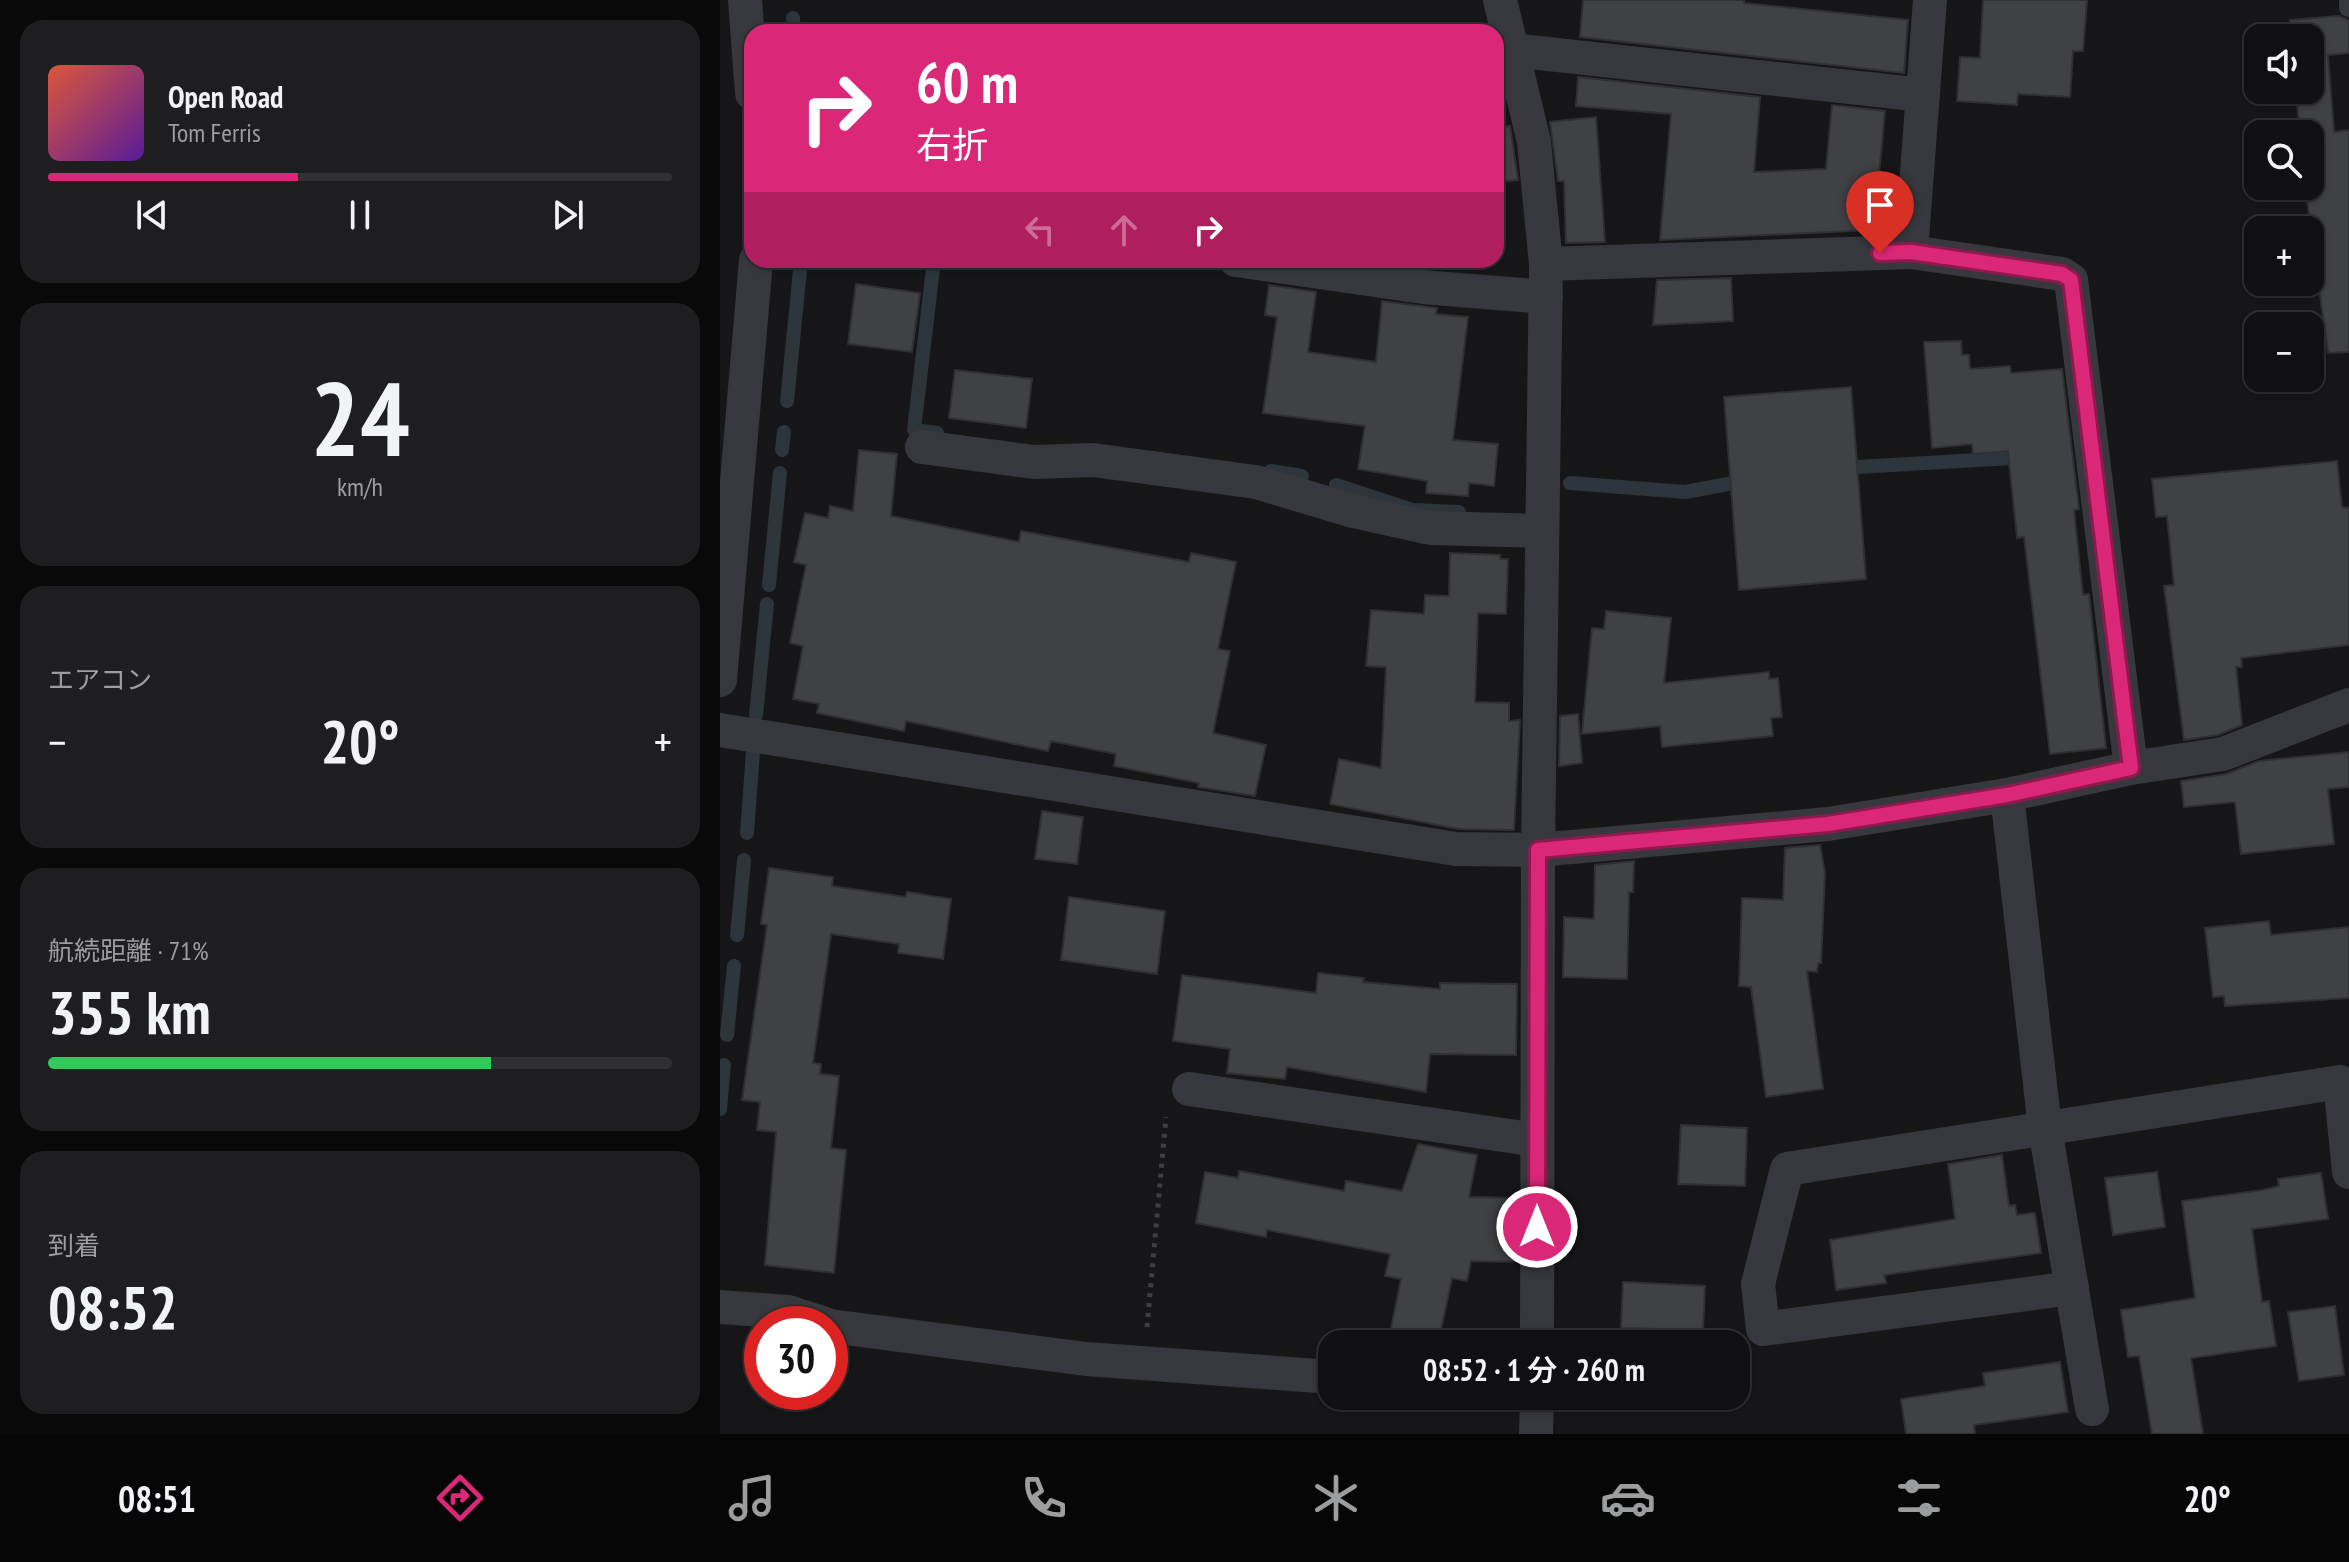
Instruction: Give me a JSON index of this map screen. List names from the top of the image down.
{
  "page": {
    "map_buttons": ["+", "−"],
    "turn": ["60 m", "右折"],
    "song": ["Open Road", "Tom Ferris"],
    "tile": [
      ["24", "km/h"],
      "エアコン",
      ["航続距離 · 71%", "355 km"],
      ["到着", "08:52"]
    ],
    "heat": ["−", "20°", "+"],
    "limit": "30",
    "trip": "08:52 · 1 分 · 260 m",
    "tabs": ["08:51", "20°"]
  }
}
